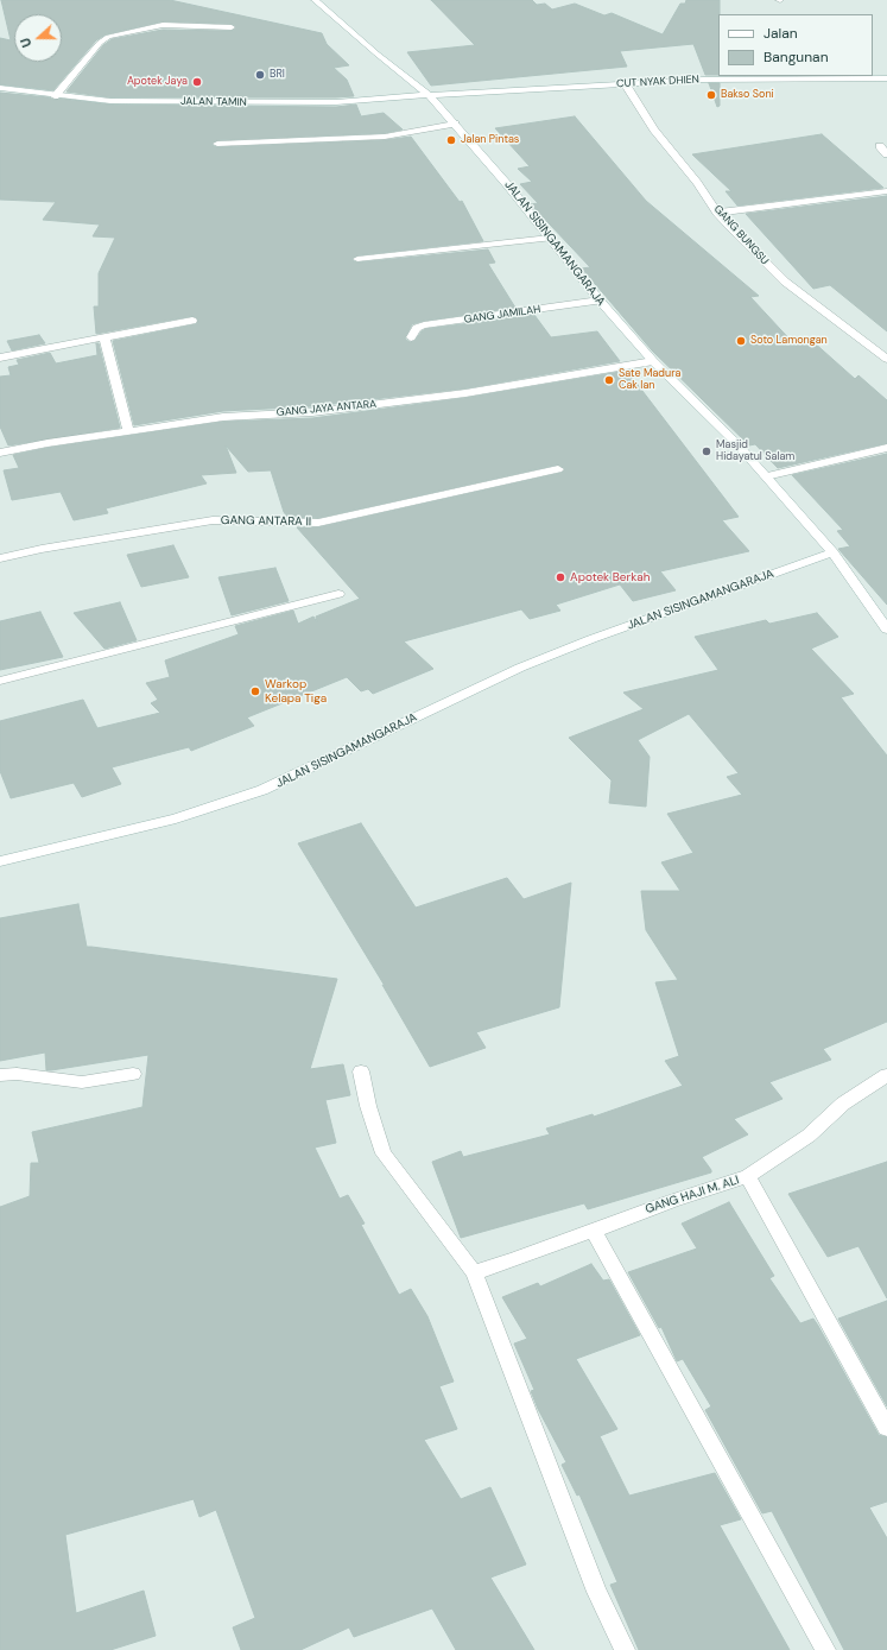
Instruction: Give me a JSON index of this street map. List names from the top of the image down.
{
  "streets": {
    "street": [
      "CUT NYAK DHIEN",
      "JALAN TAMIN",
      "GANG BUNGSU",
      "JALAN SISINGAMANGARAJA",
      "GANG JAMILAH",
      "GANG JAYA ANTARA",
      "GANG ANTARA II",
      "GANG HAJI M. ALI"
    ]
  },
  "crossings": [
    ["CUT NYAK DHIEN", "JALAN TAMIN"],
    ["CUT NYAK DHIEN", "GANG BUNGSU"],
    ["CUT NYAK DHIEN", "JALAN SISINGAMANGARAJA"],
    ["JALAN TAMIN", "JALAN SISINGAMANGARAJA"],
    ["JALAN SISINGAMANGARAJA", "GANG JAMILAH"],
    ["JALAN SISINGAMANGARAJA", "GANG JAYA ANTARA"]
  ],
  "places": [
    "BRI",
    "Apotek Jaya",
    "Bakso Soni",
    "Jalan Pintas",
    "Soto Lamongan",
    "Sate Madura Cak Ian",
    "Masjid Hidayatul Salam",
    "Apotek Berkah",
    "Warkop Kelapa Tiga"
  ],
  "legend": ["Jalan", "Bangunan"],
  "north": "left"
}
